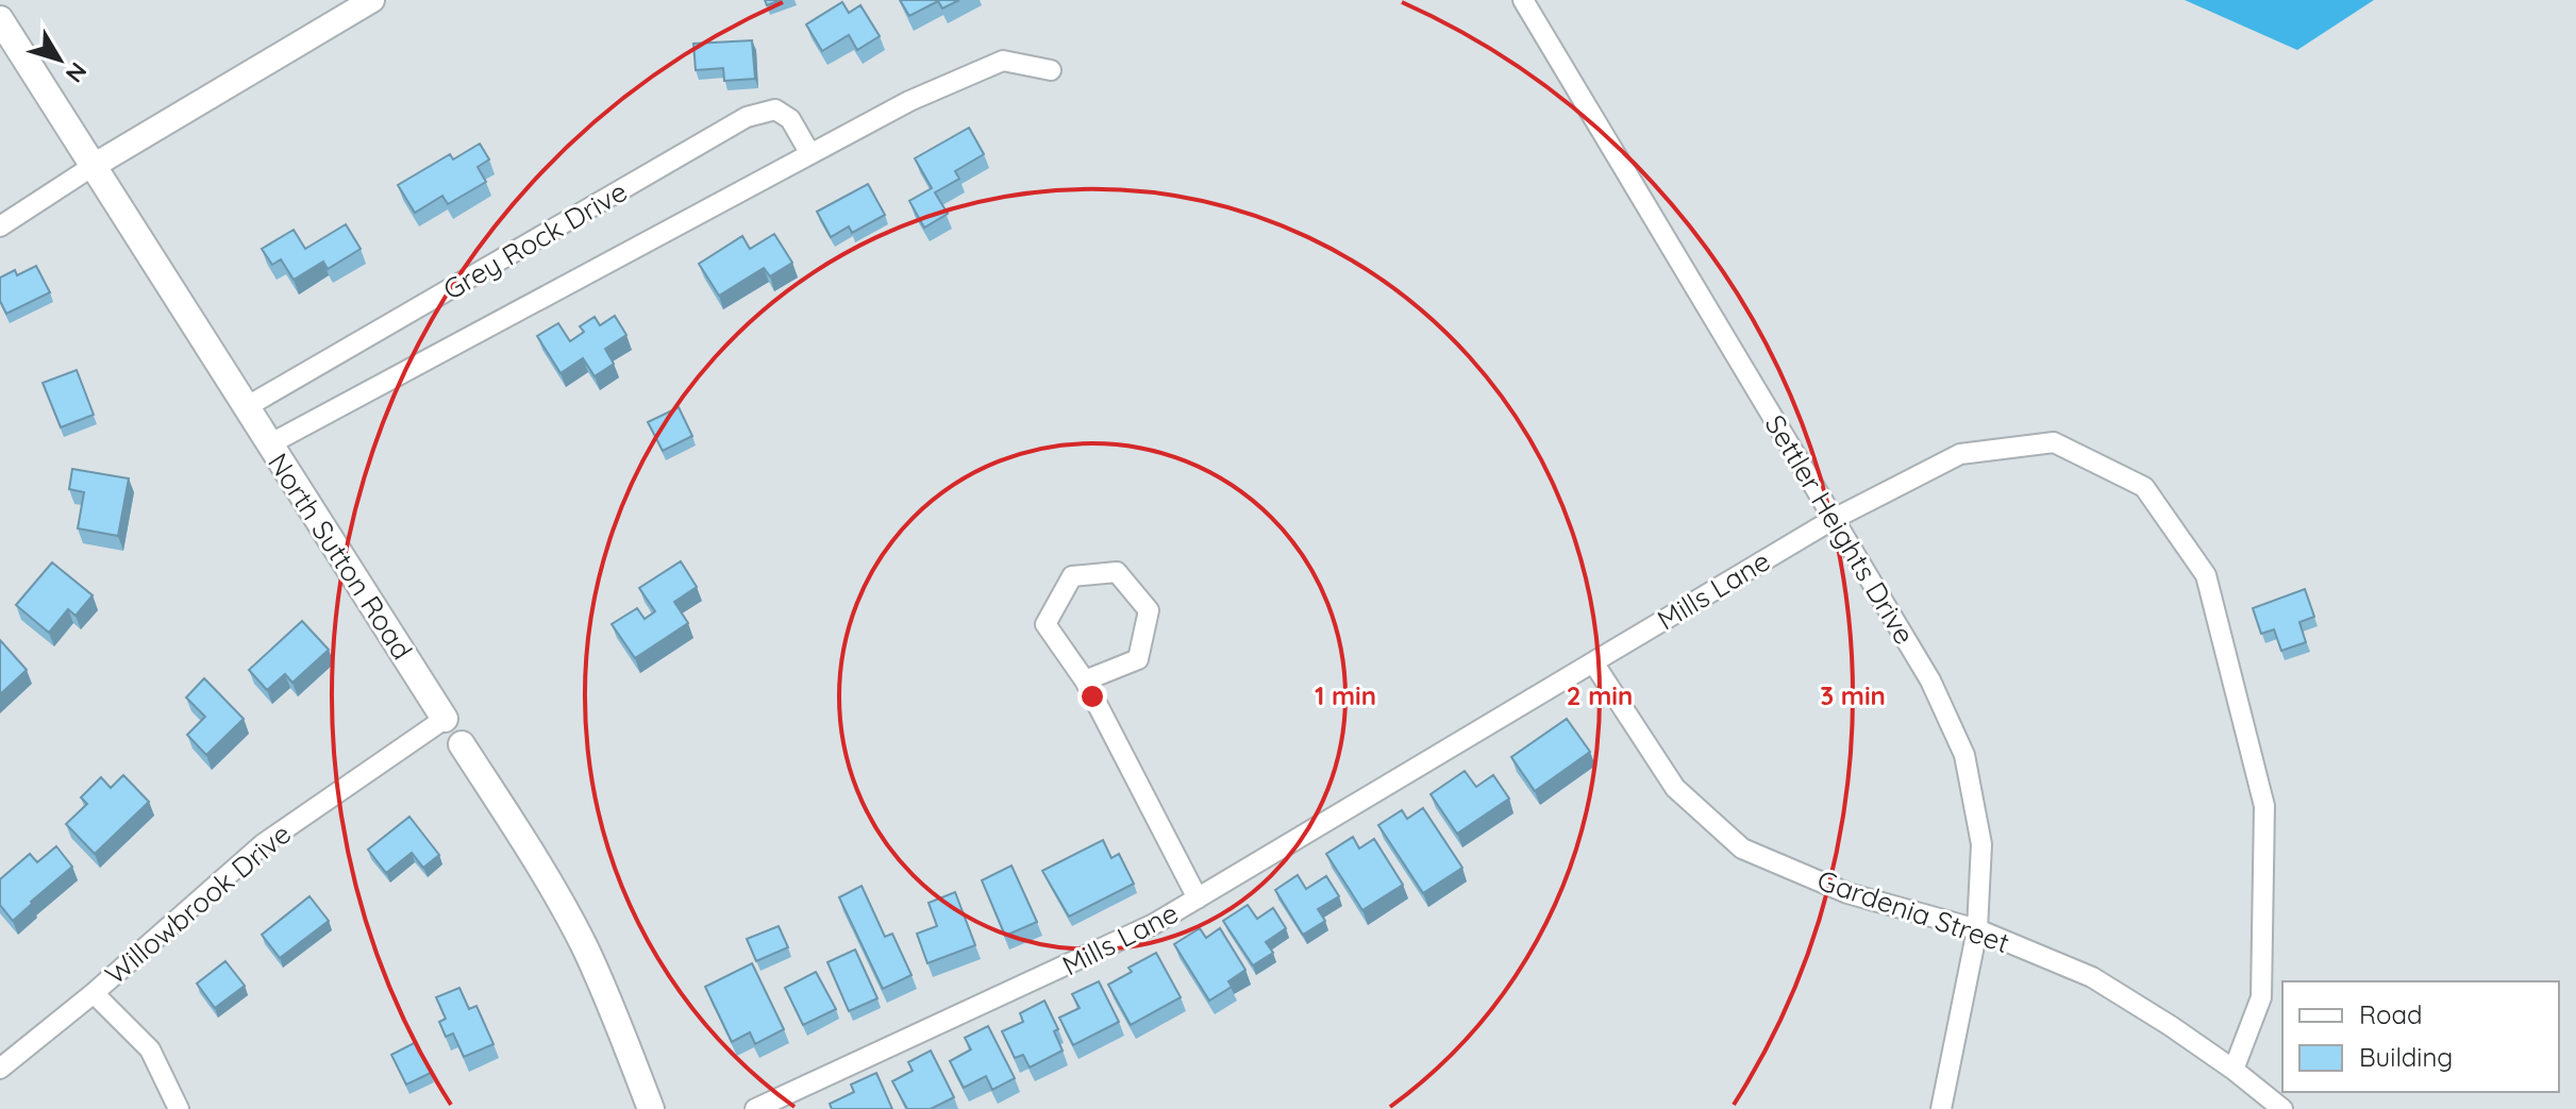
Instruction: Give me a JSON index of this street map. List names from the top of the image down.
{
  "streets": {
    "main road": ["North Sutton Road"],
    "street": [
      "Grey Rock Drive",
      "Settler Heights Drive",
      "Mills Lane",
      "Willowbrook Drive",
      "Gardenia Street"
    ]
  },
  "crossings": [
    ["Grey Rock Drive", "North Sutton Road"],
    ["Settler Heights Drive", "Mills Lane"],
    ["Settler Heights Drive", "Gardenia Street"],
    ["North Sutton Road", "Willowbrook Drive"],
    ["Mills Lane", "Gardenia Street"]
  ],
  "legend": ["Road", "Building"],
  "north": "bottom right",
  "rings": ["1 min", "2 min", "3 min"]
}
